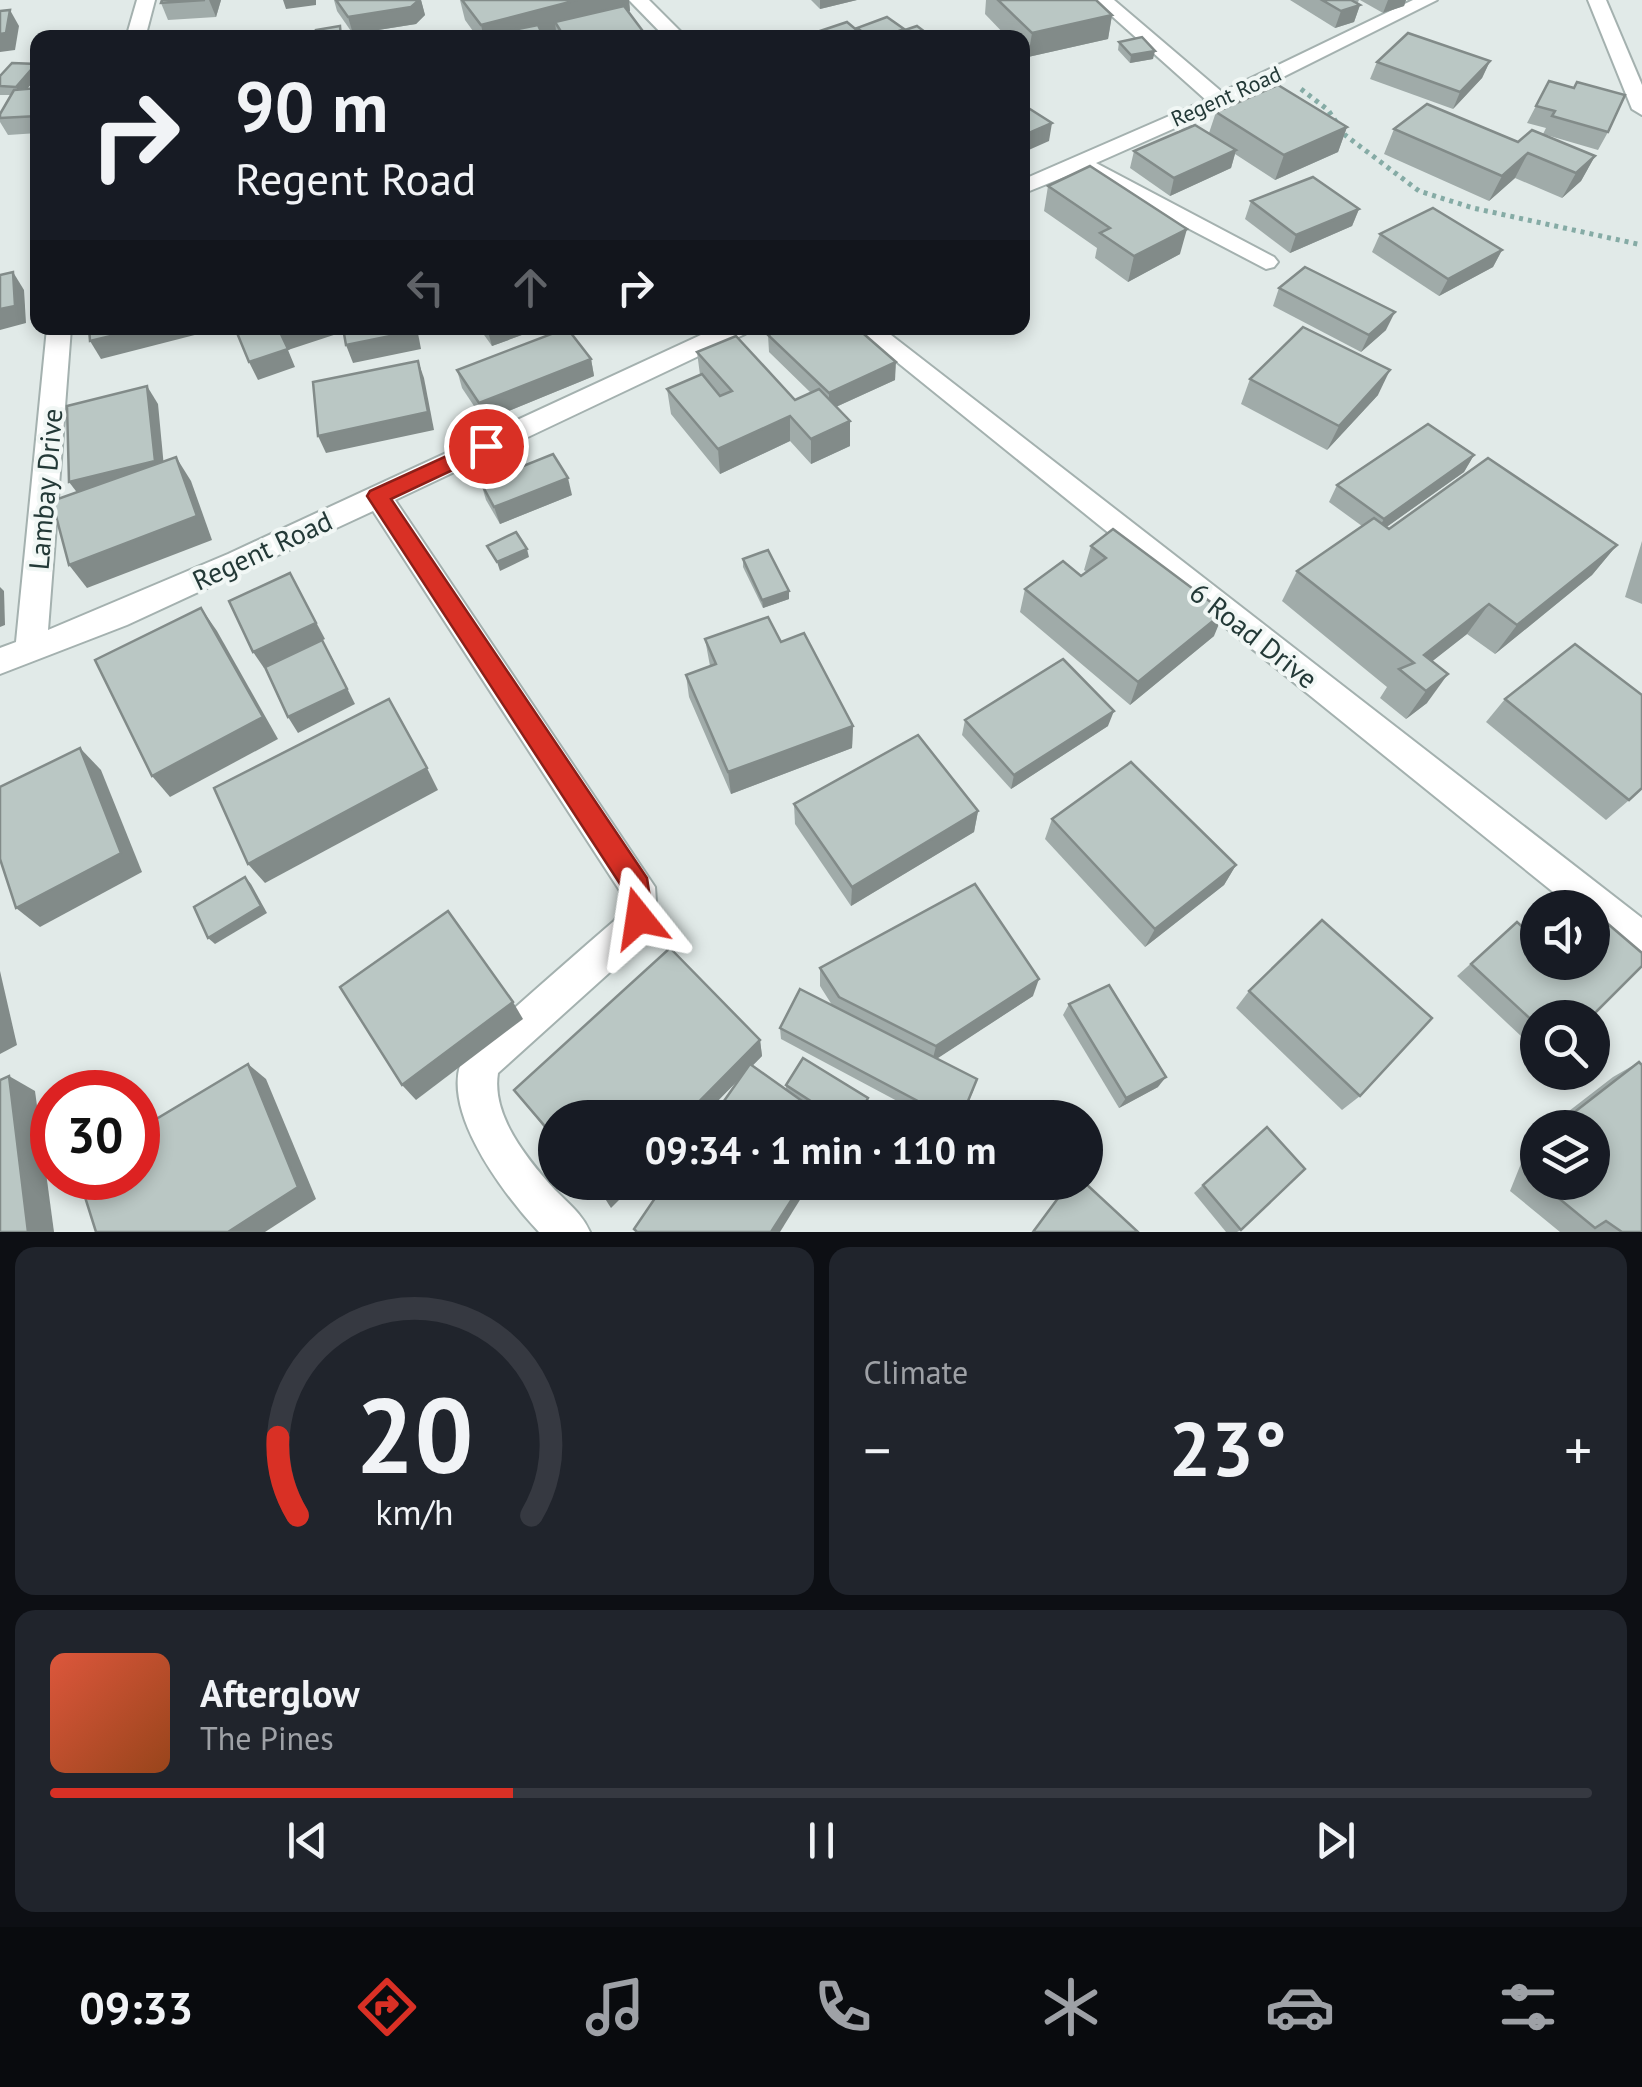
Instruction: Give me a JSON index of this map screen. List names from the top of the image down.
{
  "streets": {
    "street": ["Regent Road", "Lambay Drive", "6 Road Drive"]
  },
  "crossings": [
    ["Regent Road", "Lambay Drive"]
  ],
  "page": {
    "turn": ["90 m", "Regent Road"],
    "limit": "30",
    "trip": "09:34 · 1 min · 110 m",
    "tile": "Climate",
    "heat": ["−", "23°", "+"],
    "song": ["Afterglow", "The Pines"],
    "tabs": "09:33",
    "gauge": ["20", "km/h"]
  }
}
